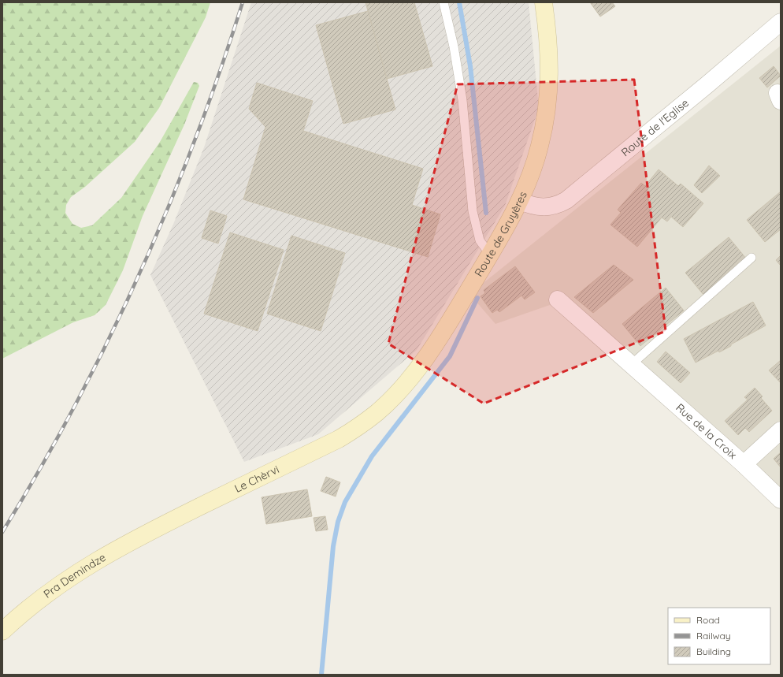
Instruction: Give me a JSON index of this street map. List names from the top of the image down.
{
  "streets": {
    "street": [
      "Route de l'Eglise",
      "Route de Gruyères",
      "Rue de la Croix",
      "Le Chèrvi",
      "Pra Demindze"
    ]
  },
  "crossings": [
    ["Route de l'Eglise", "Route de Gruyères"],
    ["Route de Gruyères", "Le Chèrvi"],
    ["Le Chèrvi", "Pra Demindze"]
  ],
  "legend": ["Road", "Railway", "Building"]
}
